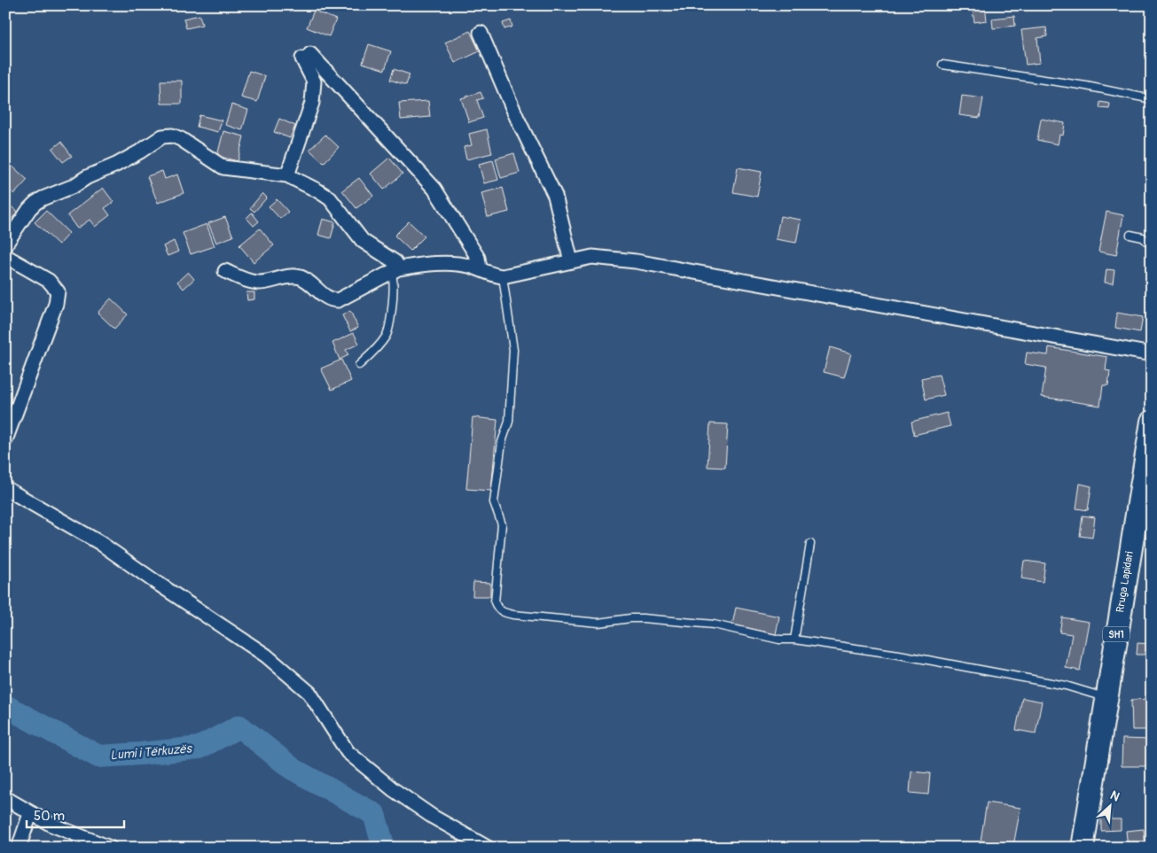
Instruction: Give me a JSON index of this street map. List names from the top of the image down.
{
  "streets": {
    "main road": ["Rruga Lapidari", "SH1"]
  },
  "water": ["Lumi i Tërkuzës"],
  "scale_bar": "50 m",
  "north": "top right"
}
